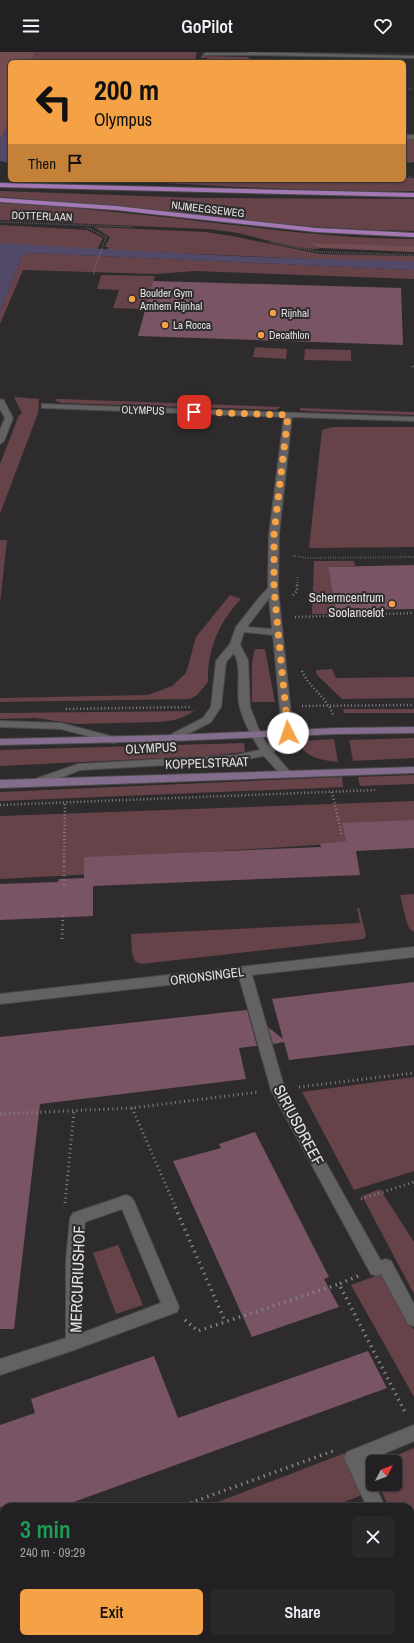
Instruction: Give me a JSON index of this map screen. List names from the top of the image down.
{
  "streets": {
    "main road": ["NIJMEEGSEWEG"],
    "street": [
      "OLYMPUS",
      "KOPPELSTRAAT",
      "ORIONSINGEL",
      "SIRIUSDREEF",
      "MERCURIUSHOF"
    ],
    "path": ["DOTTERLAAN"]
  },
  "crossings": [
    ["OLYMPUS", "KOPPELSTRAAT"],
    ["ORIONSINGEL", "SIRIUSDREEF"]
  ],
  "places": [
    "Boulder Gym Arnhem Rijnhal",
    "Rijnhal",
    "La Rocca",
    "Decathlon",
    "Schermcentrum Soolancelot"
  ],
  "north": "top right",
  "page": {
    "header": "GoPilot",
    "turn": ["200 m", "Olympus"],
    "then": "Then",
    "heading": ["3 min", "240 m · 09:29"],
    "buttons": ["Exit", "Share"]
  }
}
